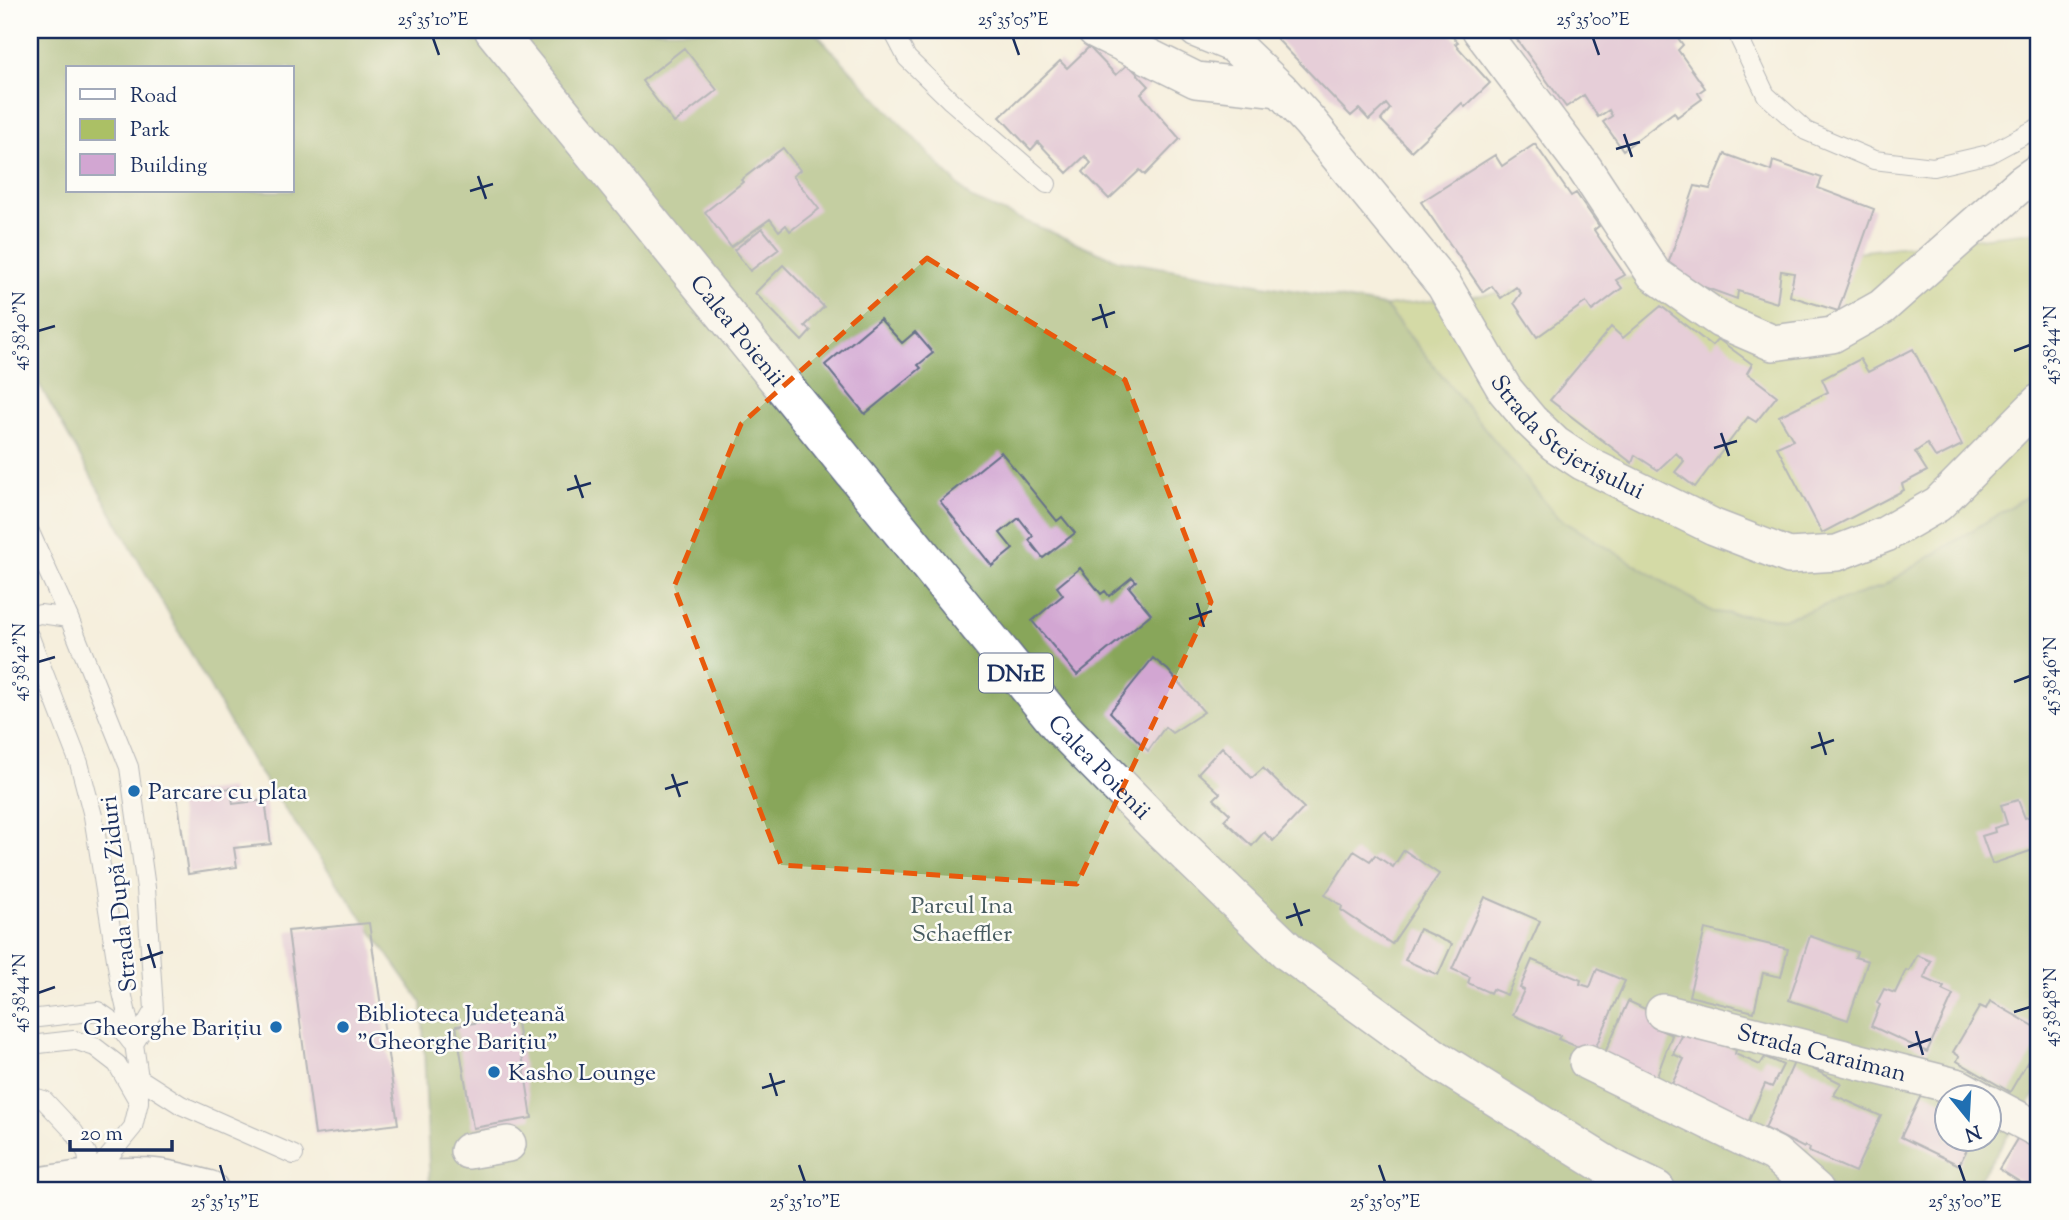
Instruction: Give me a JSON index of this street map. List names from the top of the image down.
{
  "streets": {
    "main road": ["Calea Poienii", "DN1E"],
    "street": ["Strada Stejerișului", "Strada Caraiman"],
    "lane": ["Strada După Ziduri"]
  },
  "parks": ["Parcul Ina Schaeffler"],
  "places": [
    "Parcare cu plata",
    "Gheorghe Barițiu",
    "Biblioteca Județeană \"Gheorghe Barițiu\"",
    "Kasho Lounge"
  ],
  "legend": ["Road", "Park", "Building"],
  "scale_bar": "20 m",
  "north": "bottom",
  "coordinates": [
    "25°35'10\"E",
    "25°35'05\"E",
    "25°35'00\"E",
    "45°38'40\"N",
    "45°38'44\"N",
    "45°38'42\"N",
    "45°38'46\"N",
    "45°38'48\"N",
    "25°35'15\"E"
  ]
}
